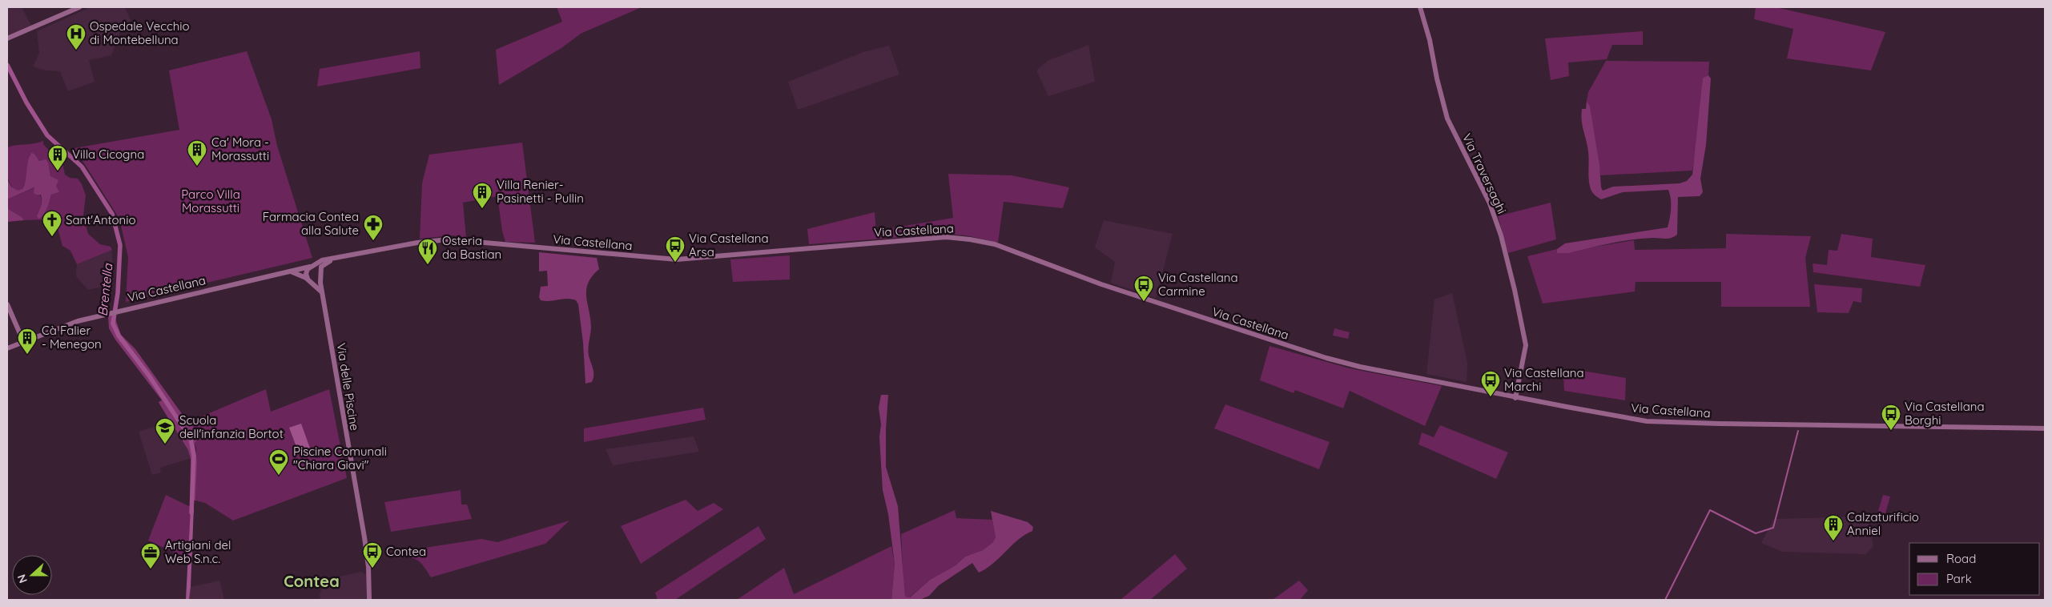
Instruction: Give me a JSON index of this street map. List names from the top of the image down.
{
  "streets": {
    "main road": ["Via Traversaghi", "Via Castellana", "Via delle Piscine"]
  },
  "crossings": [
    ["Via Traversaghi", "Via Castellana"],
    ["Via Castellana", "Via delle Piscine"]
  ],
  "districts": ["Contea"],
  "water": ["Brentella"],
  "parks": ["Parco Villa Morassutti"],
  "places": {
    "hospital": ["Ospedale Vecchio di Montebelluna"],
    "building": [
      "Ca' Mora - Morassutti",
      "Villa Cicogna",
      "Villa Renier- Pasinetti - Pullin",
      "Cà Falier - Menegon",
      "Calzaturificio Anniel"
    ],
    "church": ["Sant'Antonio"],
    "pharmacy": ["Farmacia Contea alla Salute"],
    "bus stop": [
      "Via Castellana Arsa",
      "Via Castellana Carmine",
      "Via Castellana Marchi",
      "Via Castellana Borghi",
      "Contea"
    ],
    "restaurant": ["Osteria da Bastian"],
    "school or university": ["Scuola dell'infanzia Bortot"],
    "sports": ["Piscine Comunali \"Chiara Giavi\""],
    "office": ["Artigiani del Web S.n.c."]
  },
  "legend": ["Road", "Park"],
  "north": "left"
}
